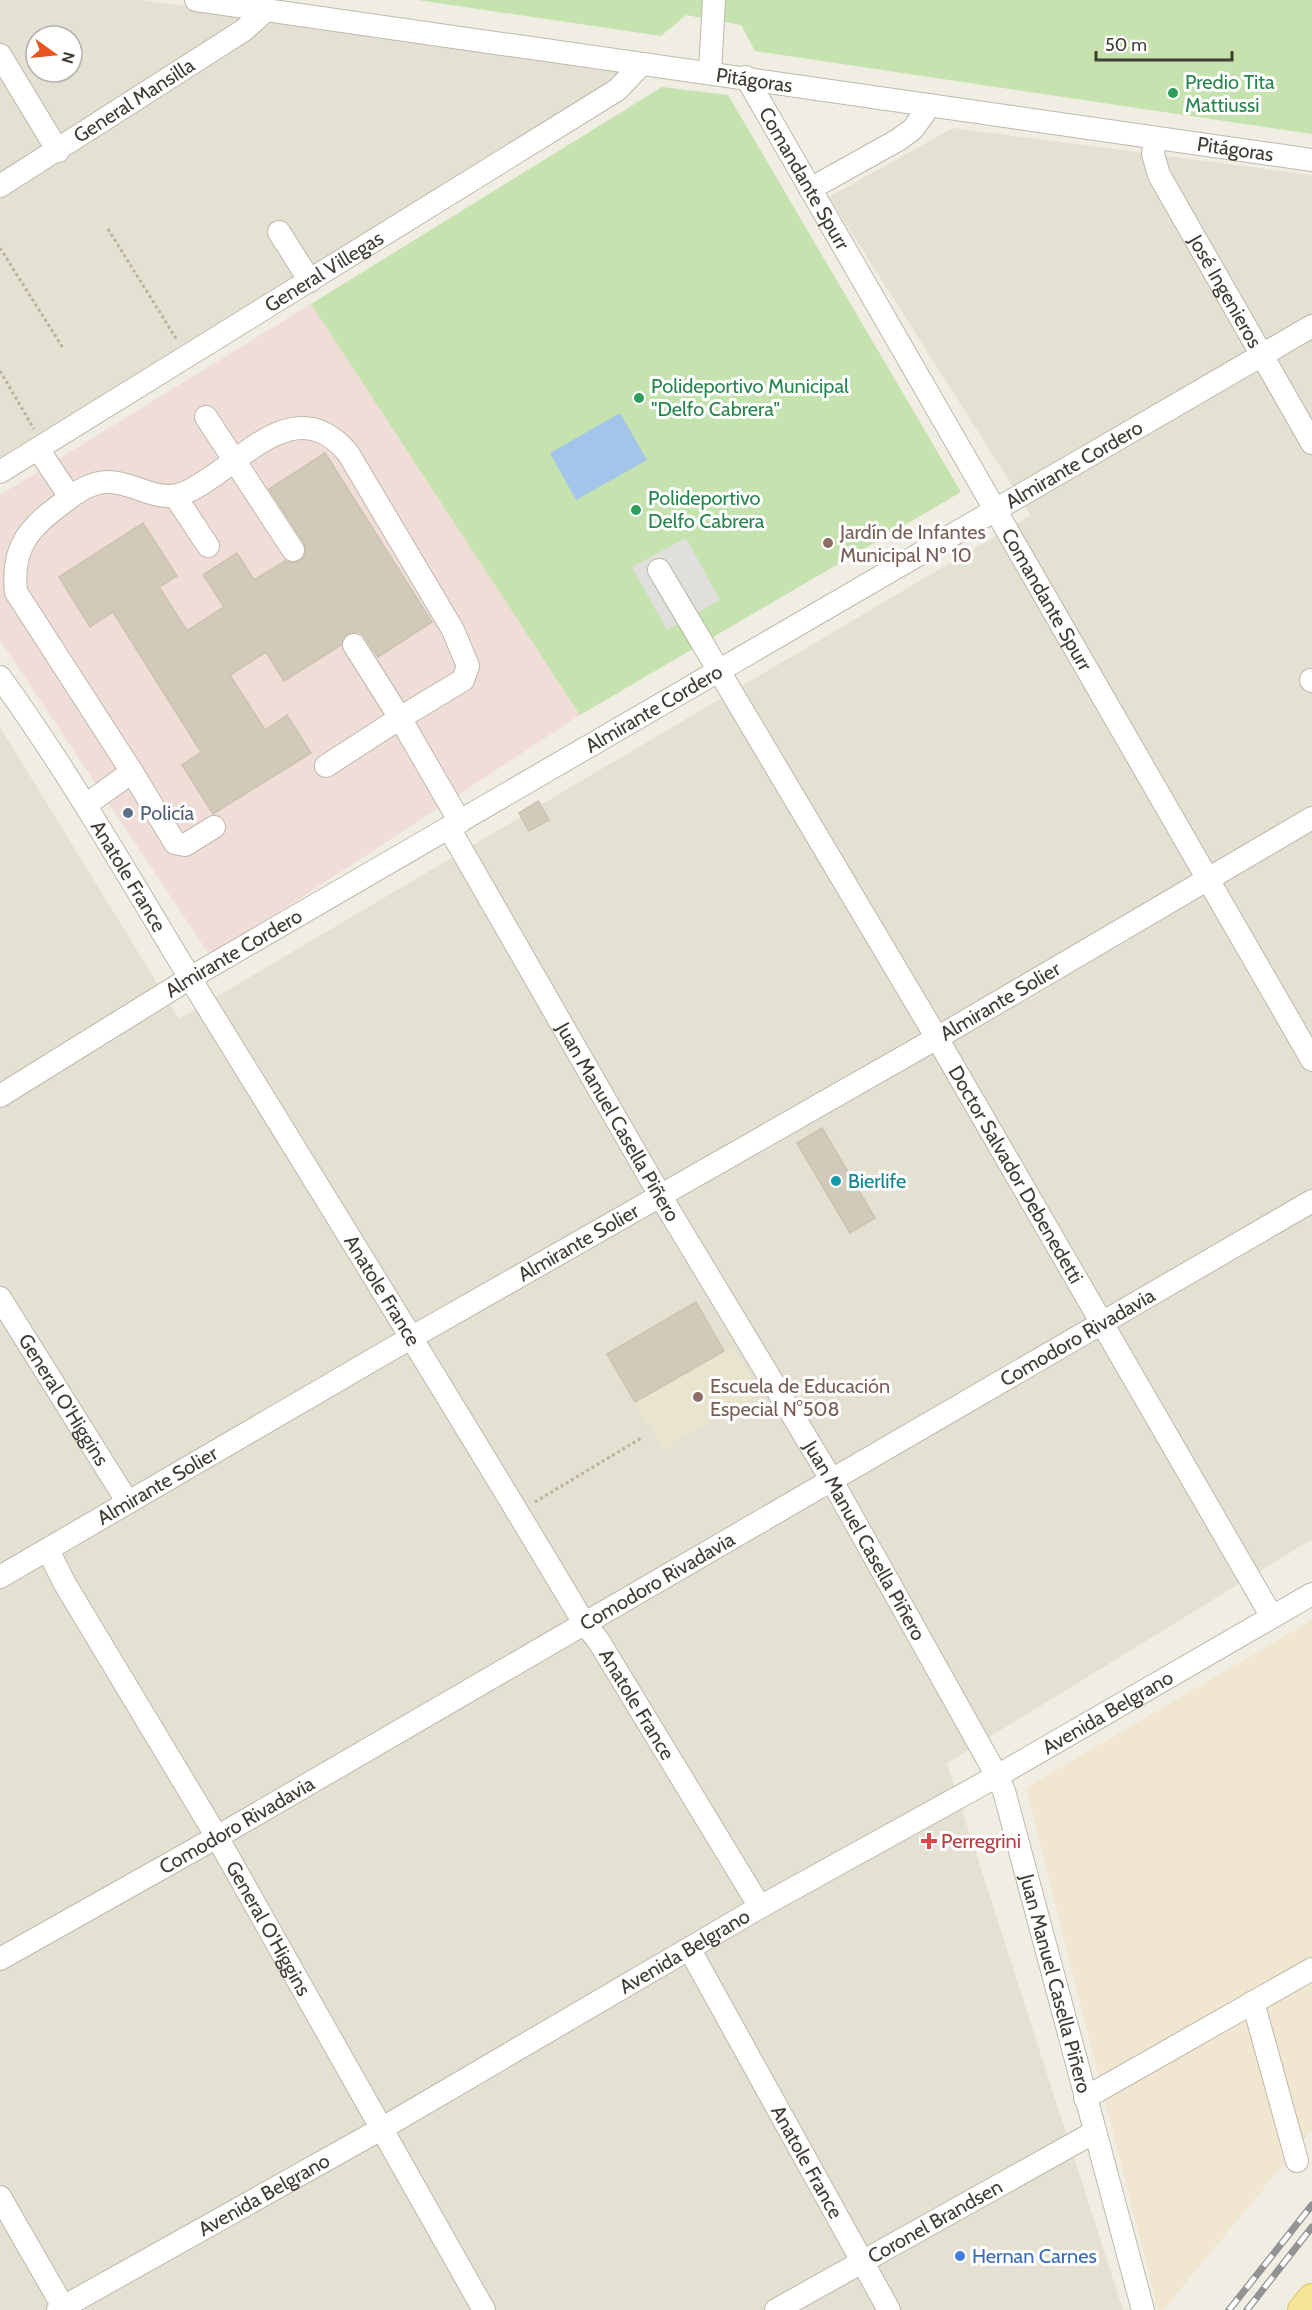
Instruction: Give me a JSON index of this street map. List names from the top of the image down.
{
  "streets": {
    "street": [
      "Pitágoras",
      "General Mansilla",
      "Comandante Spurr",
      "General Villegas",
      "José Ingenieros",
      "Almirante Cordero",
      "Anatole France",
      "Almirante Solier",
      "Juan Manuel Casella Piñero",
      "Doctor Salvador Debenedetti",
      "Comodoro Rivadavia",
      "General O'Higgins",
      "Avenida Belgrano",
      "Coronel Brandsen"
    ]
  },
  "crossings": [
    ["Pitágoras", "General Mansilla"],
    ["Pitágoras", "Comandante Spurr"],
    ["Pitágoras", "General Villegas"],
    ["Pitágoras", "José Ingenieros"],
    ["Comandante Spurr", "Almirante Cordero"],
    ["Comandante Spurr", "Almirante Solier"],
    ["José Ingenieros", "Almirante Cordero"],
    ["Almirante Cordero", "Anatole France"],
    ["Almirante Cordero", "Juan Manuel Casella Piñero"],
    ["Almirante Cordero", "Doctor Salvador Debenedetti"],
    ["Anatole France", "Almirante Solier"],
    ["Anatole France", "Comodoro Rivadavia"],
    ["Anatole France", "Avenida Belgrano"],
    ["Anatole France", "Coronel Brandsen"],
    ["Almirante Solier", "Juan Manuel Casella Piñero"],
    ["Almirante Solier", "Doctor Salvador Debenedetti"],
    ["Almirante Solier", "General O'Higgins"],
    ["Juan Manuel Casella Piñero", "Comodoro Rivadavia"],
    ["Juan Manuel Casella Piñero", "Avenida Belgrano"],
    ["Juan Manuel Casella Piñero", "Coronel Brandsen"],
    ["Doctor Salvador Debenedetti", "Comodoro Rivadavia"],
    ["Doctor Salvador Debenedetti", "Avenida Belgrano"],
    ["Comodoro Rivadavia", "General O'Higgins"],
    ["General O'Higgins", "Avenida Belgrano"]
  ],
  "places": {
    "other": [
      "Predio Tita Mattiussi",
      "Polideportivo Municipal \"Delfo Cabrera\"",
      "Polideportivo Delfo Cabrera",
      "Jardín de Infantes Municipal Nº 10",
      "Policía",
      "Bierlife",
      "Escuela de Educación Especial N°508",
      "Hernan Carnes"
    ],
    "health": ["Perregrini"]
  },
  "scale_bar": "50 m",
  "north": "right"
}
